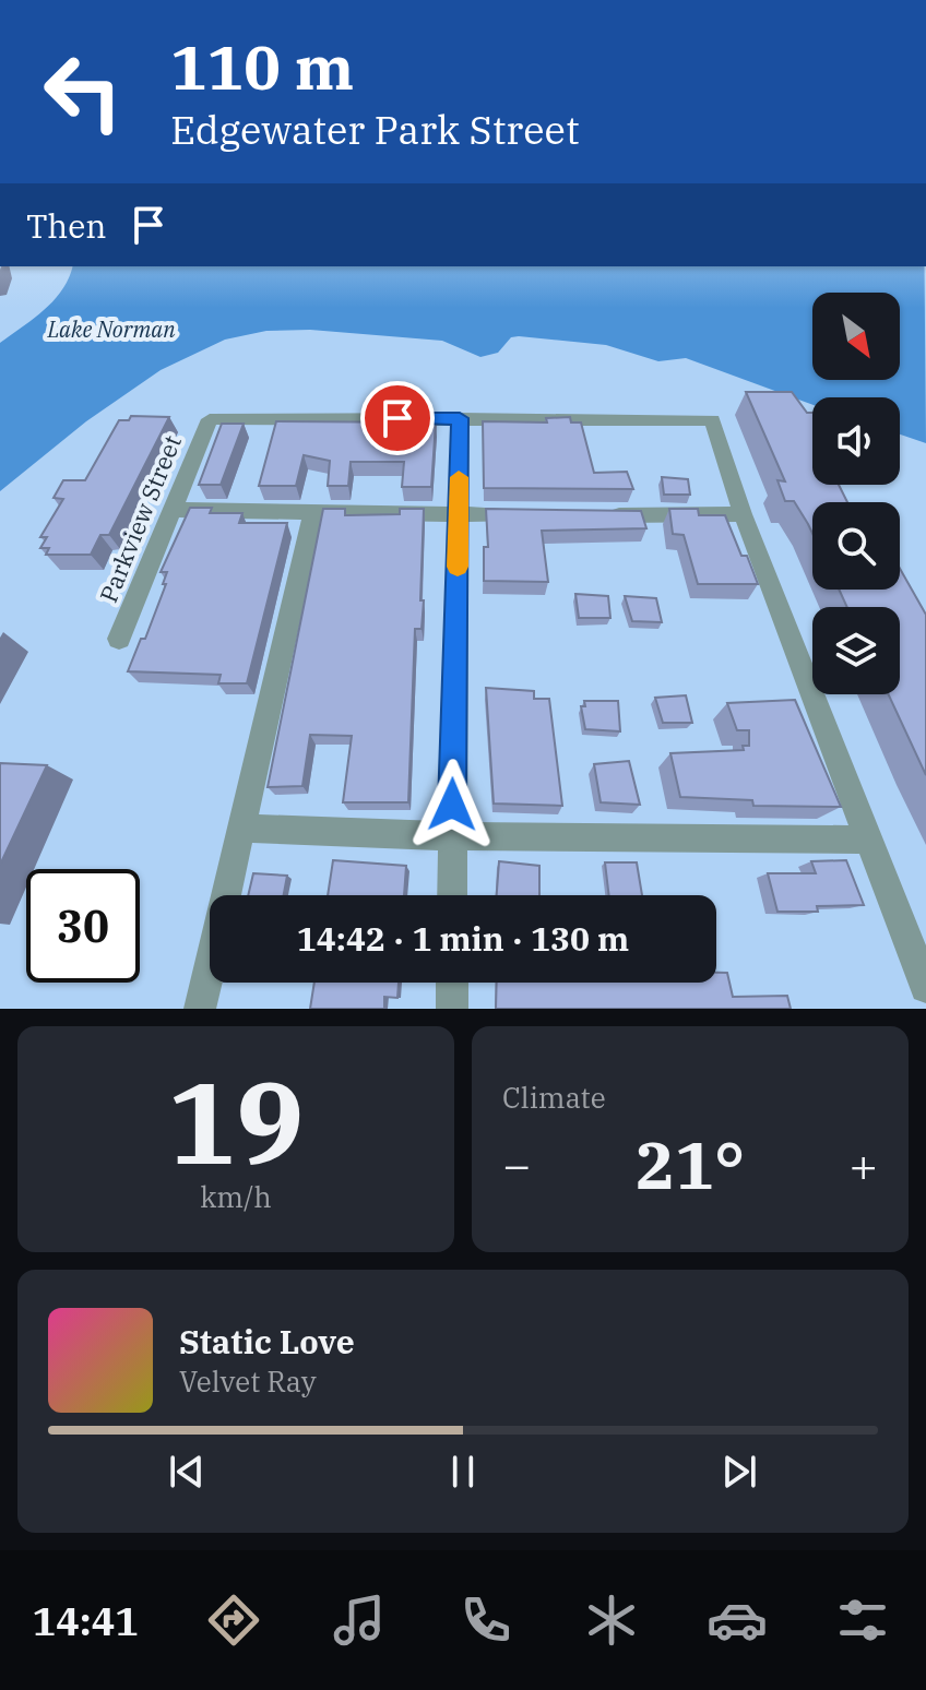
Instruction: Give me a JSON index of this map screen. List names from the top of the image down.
{
  "streets": {
    "street": ["Parkview Street"]
  },
  "water": ["Lake Norman"],
  "north": "bottom right",
  "page": {
    "turn": ["110 m", "Edgewater Park Street"],
    "then": "Then",
    "limit": "30",
    "trip": "14:42 · 1 min · 130 m",
    "tile": [
      ["19", "km/h"],
      "Climate"
    ],
    "heat": ["−", "21°", "+"],
    "song": ["Static Love", "Velvet Ray"],
    "tabs": "14:41"
  }
}
